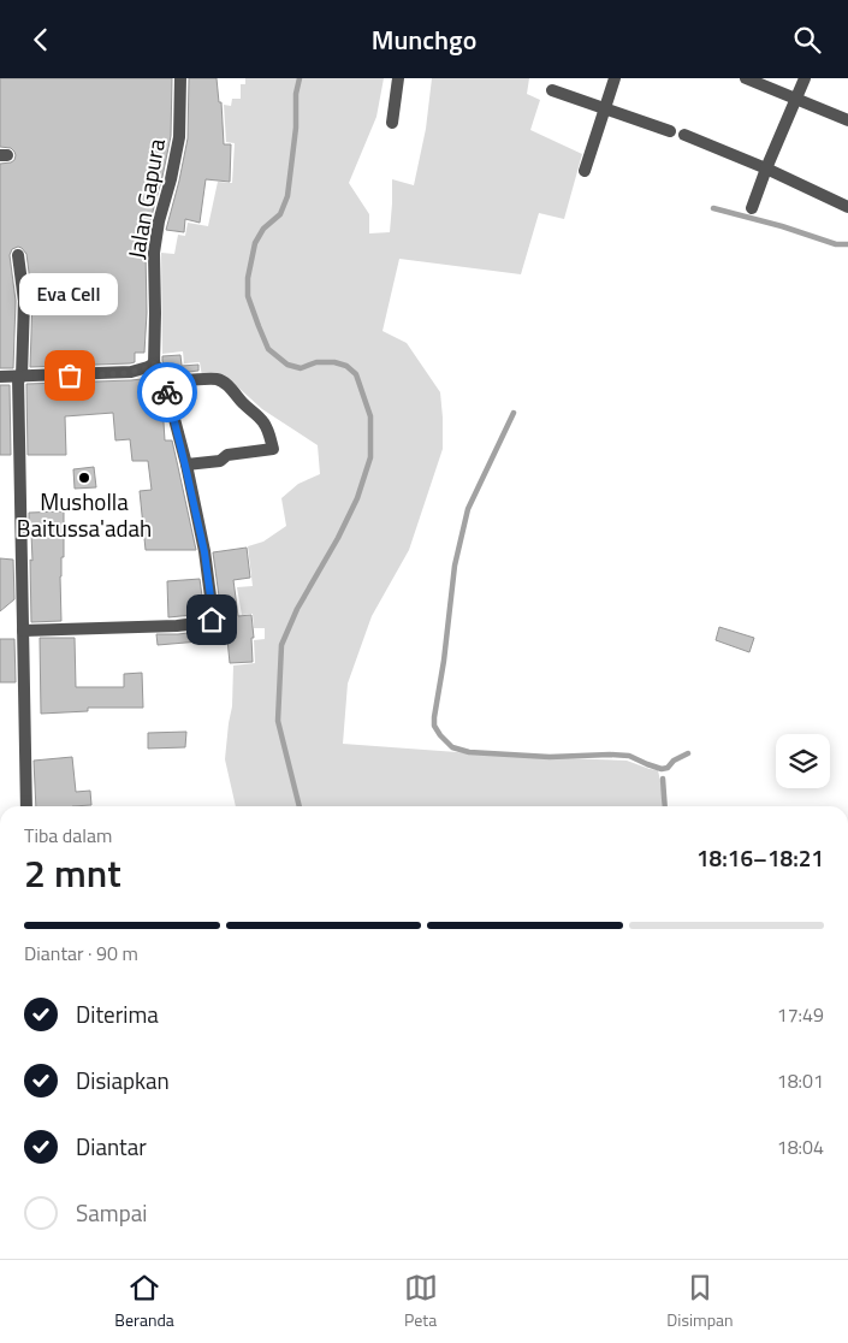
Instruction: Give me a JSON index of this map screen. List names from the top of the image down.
{
  "streets": {
    "street": ["Jalan Gapura"]
  },
  "places": ["Eva Cell", "Musholla Baitussa'adah"],
  "page": {
    "header": "Munchgo",
    "bubble": "Eva Cell",
    "heading": ["2 mnt", "Tiba dalam", "18:16–18:21"],
    "bar": "Diantar · 90 m",
    "list": [
      ["Diterima", "17:49"],
      ["Disiapkan", "18:01"],
      ["Diantar", "18:04"],
      "Sampai"
    ],
    "tabs": ["Beranda", "Peta", "Disimpan"]
  }
}
